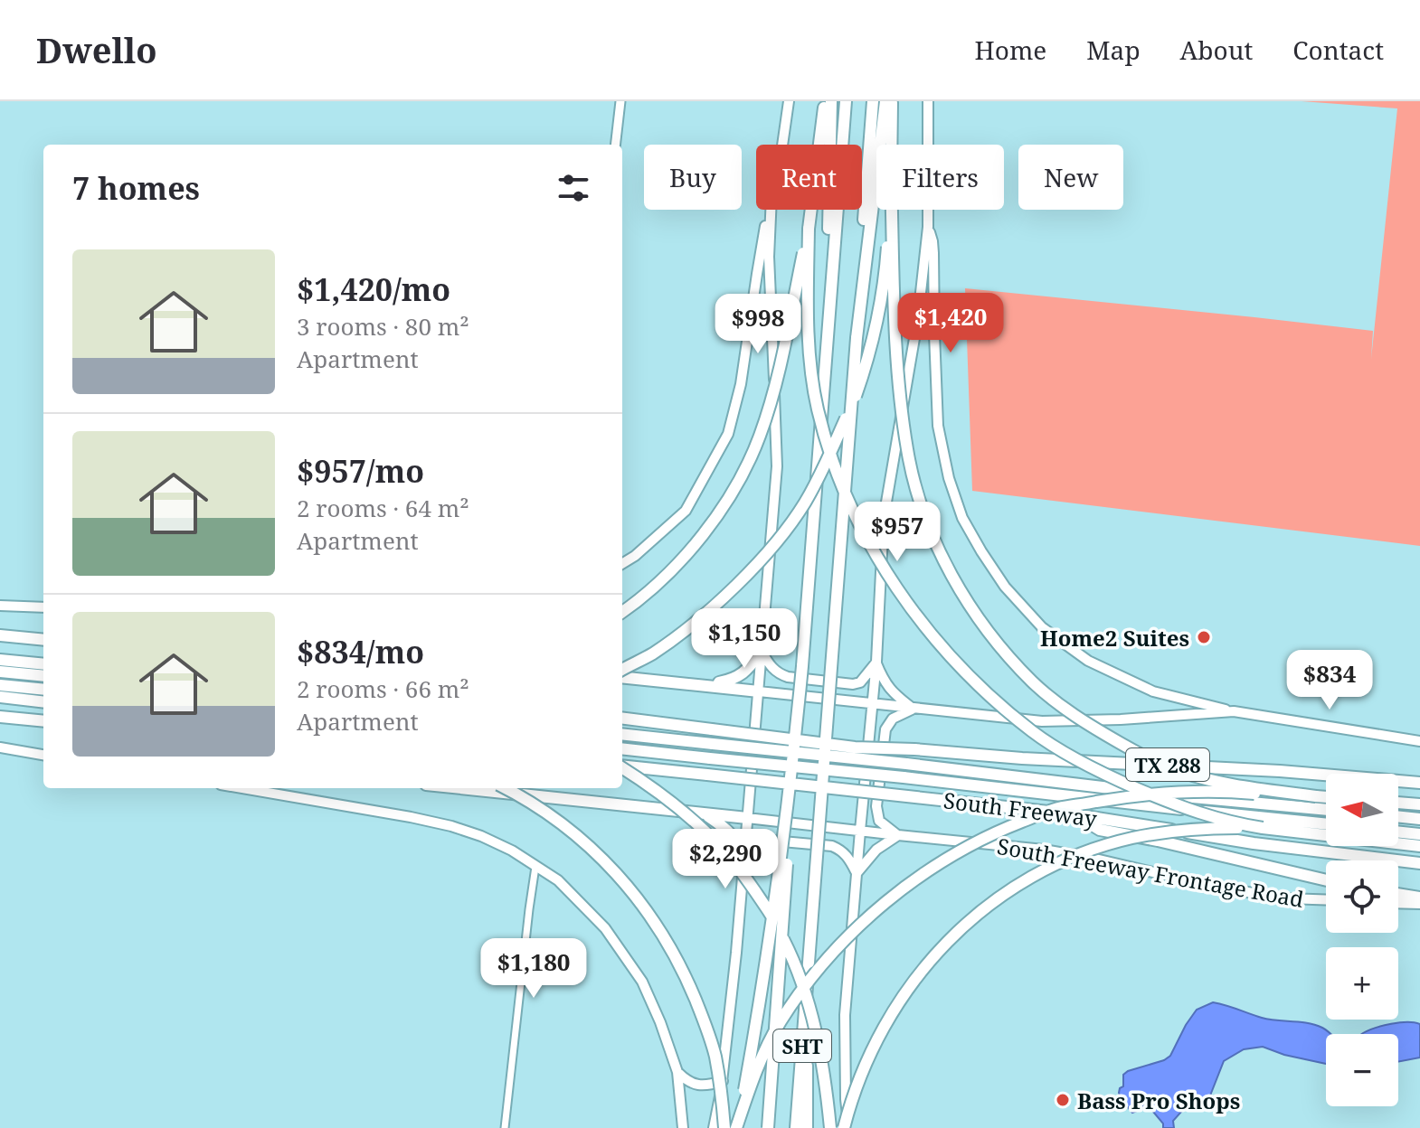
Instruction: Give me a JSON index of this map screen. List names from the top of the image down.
{
  "streets": {
    "highway": ["TX 288", "South Freeway", "SHT"],
    "main road": ["South Freeway Frontage Road"]
  },
  "places": ["Home2 Suites", "Bass Pro Shops"],
  "north": "left",
  "page": {
    "header": "Dwello",
    "nav": [
      "Home",
      "Map",
      "About",
      "Contact"
    ],
    "chip": [
      "Buy",
      "Rent",
      "Filters",
      "New"
    ],
    "heading": "7 homes",
    "list": [
      {
        "name": "$1,420/mo",
        "note": "3 rooms · 80 m² · Apartment"
      },
      {
        "name": "$957/mo",
        "note": "2 rooms · 64 m² · Apartment"
      },
      {
        "name": "$834/mo",
        "note": "2 rooms · 66 m² · Apartment"
      }
    ],
    "price": [
      "$1,420",
      "$998",
      "$957",
      "$1,150",
      "$834",
      "$2,290",
      "$1,180"
    ],
    "map_buttons": ["+", "−"]
  }
}
